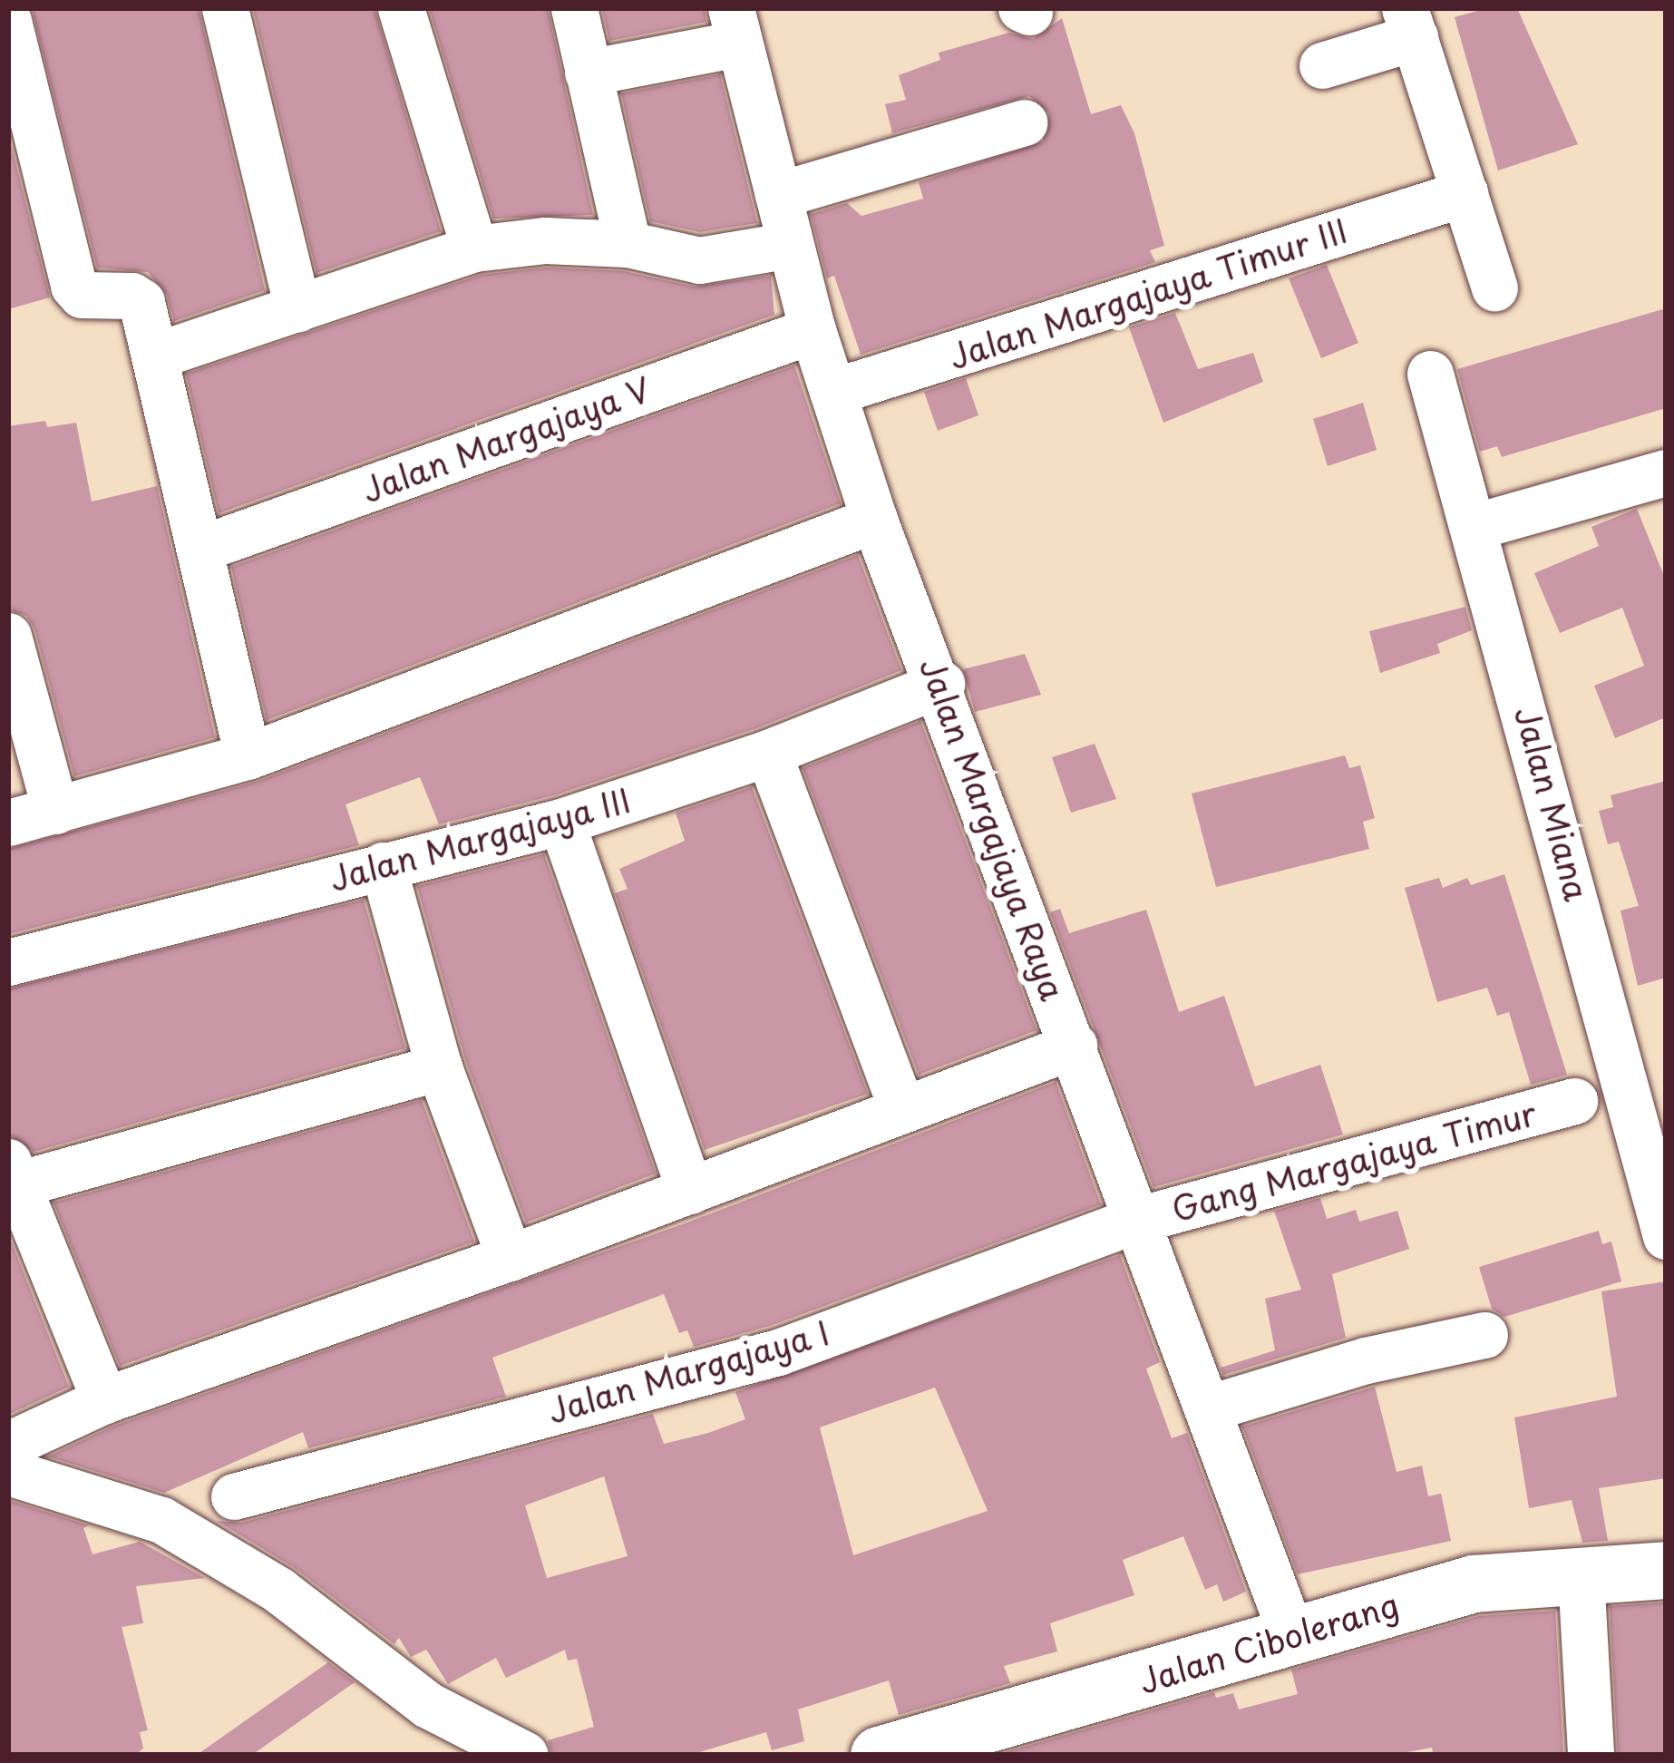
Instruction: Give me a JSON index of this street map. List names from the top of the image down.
{
  "streets": {
    "street": [
      "Jalan Margajaya Timur III",
      "Jalan Margajaya V",
      "Jalan Miana",
      "Jalan Margajaya Raya",
      "Jalan Margajaya III",
      "Gang Margajaya Timur",
      "Jalan Margajaya I",
      "Jalan Cibolerang"
    ]
  },
  "crossings": [
    ["Jalan Margajaya Timur III", "Jalan Margajaya Raya"],
    ["Jalan Margajaya V", "Jalan Margajaya Raya"],
    ["Jalan Margajaya Raya", "Jalan Margajaya III"],
    ["Jalan Margajaya Raya", "Gang Margajaya Timur"],
    ["Jalan Margajaya Raya", "Jalan Margajaya I"],
    ["Jalan Margajaya Raya", "Jalan Cibolerang"],
    ["Gang Margajaya Timur", "Jalan Margajaya I"]
  ]
}
